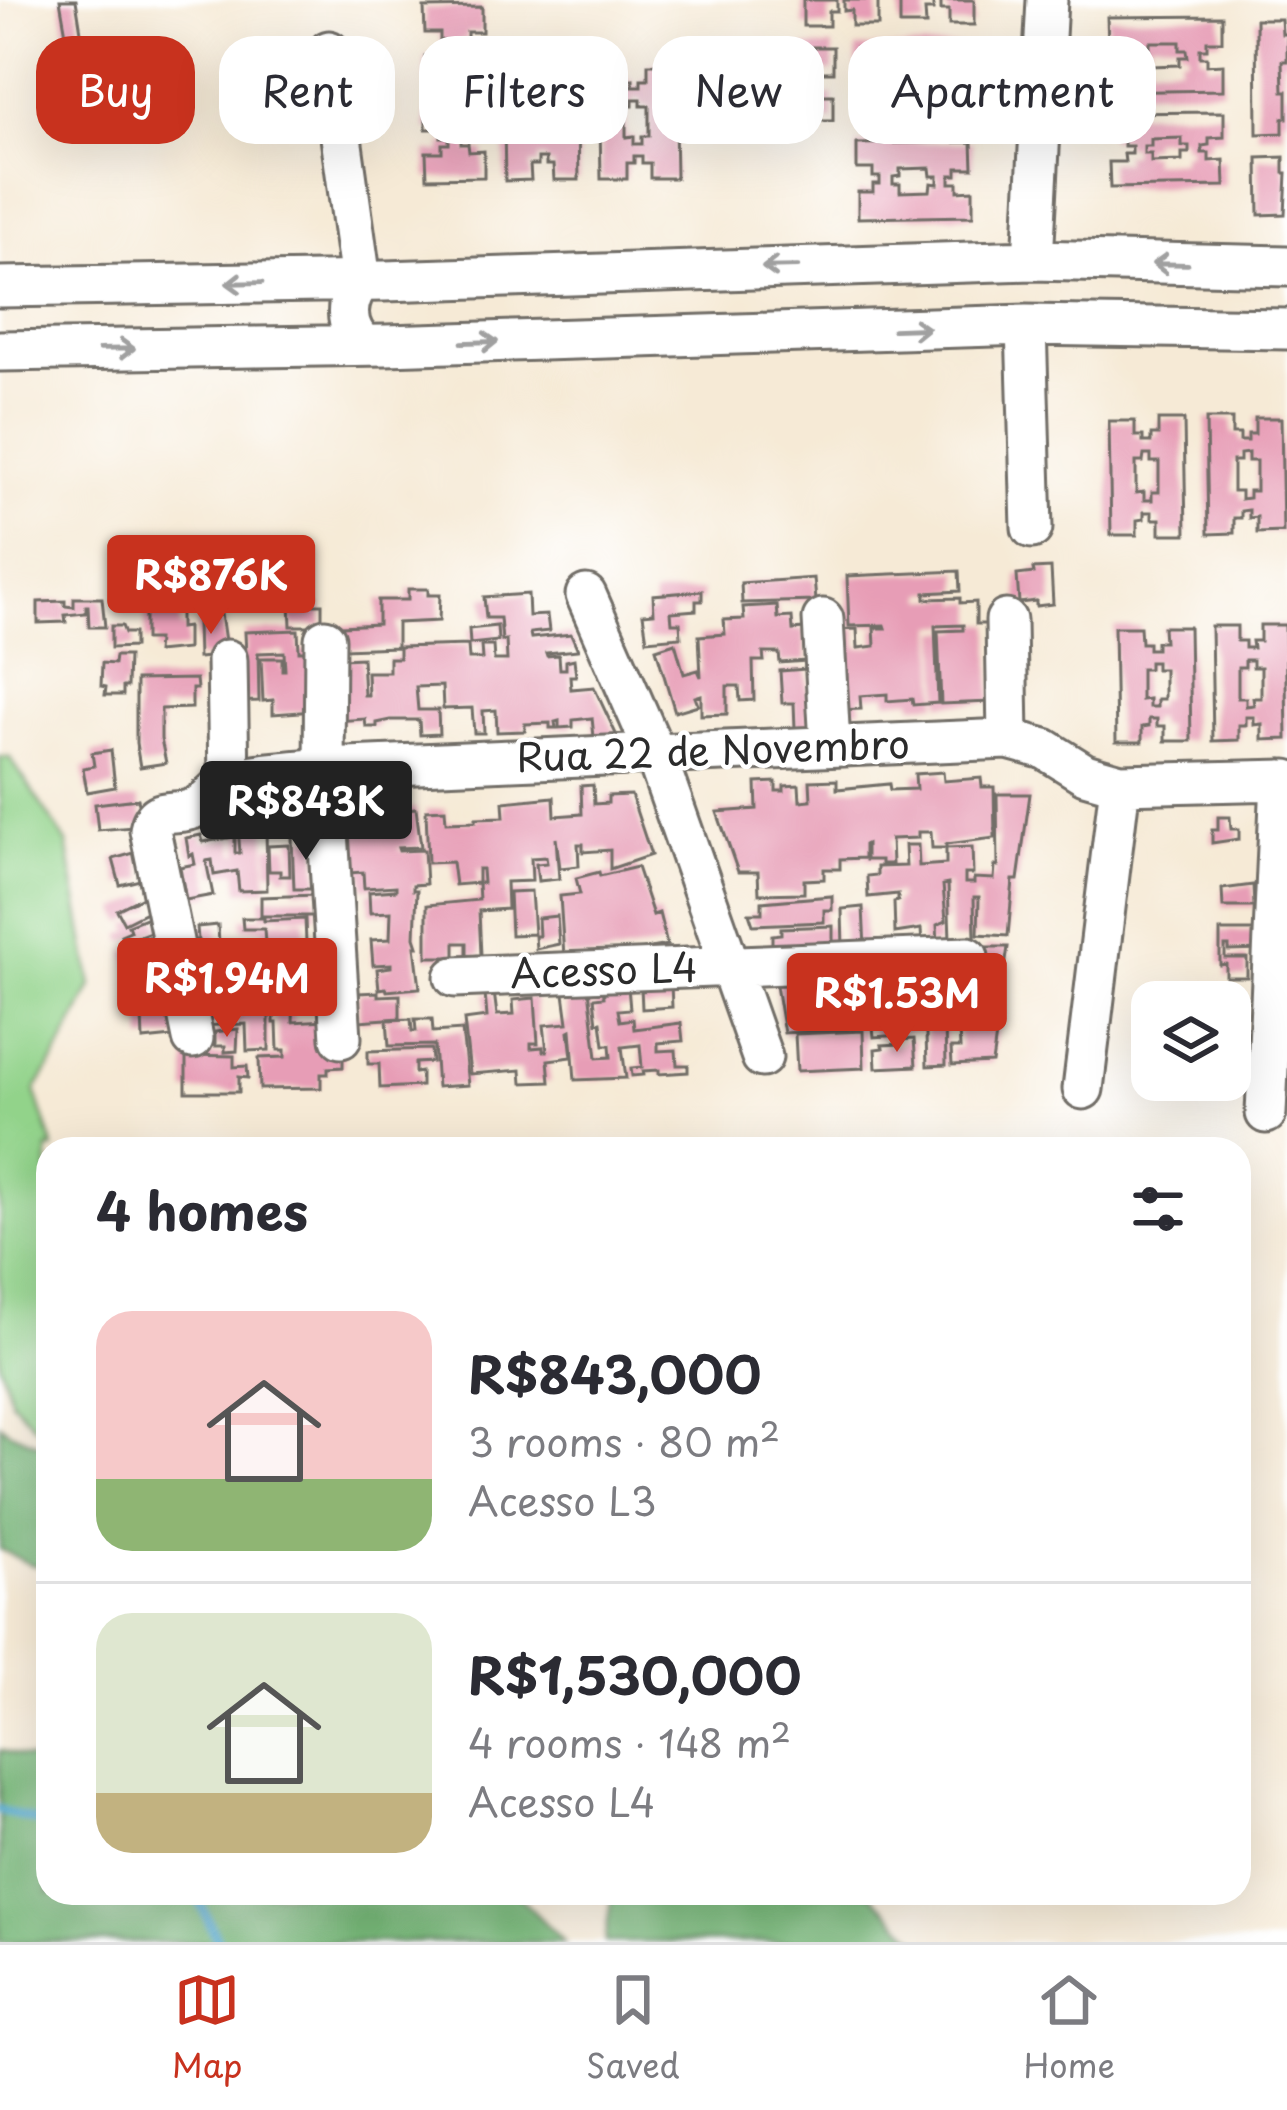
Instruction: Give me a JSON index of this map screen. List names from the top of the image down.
{
  "streets": {
    "street": ["Rua 22 de Novembro", "Acesso L4"]
  },
  "page": {
    "chip": [
      "Buy",
      "Rent",
      "Filters",
      "New",
      "Apartment"
    ],
    "price": [
      "R$876K",
      "R$843K",
      "R$1.94M",
      "R$1.53M"
    ],
    "heading": "4 homes",
    "list": [
      {
        "name": "R$843,000",
        "note": "3 rooms · 80 m² · Acesso L3"
      },
      {
        "name": "R$1,530,000",
        "note": "4 rooms · 148 m² · Acesso L4"
      }
    ],
    "tabs": ["Map", "Saved", "Home"]
  }
}
